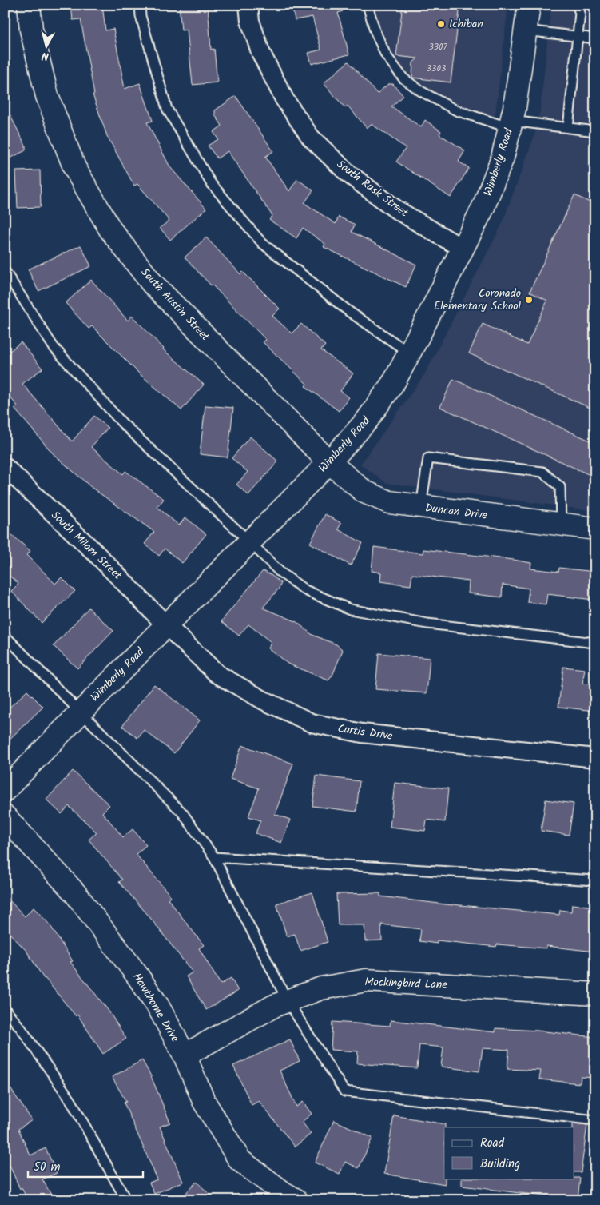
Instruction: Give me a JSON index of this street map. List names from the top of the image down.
{
  "streets": {
    "main road": [
      "Wimberly Road",
      "South Austin Street",
      "Duncan Drive",
      "Mockingbird Lane",
      "Hawthorne Drive"
    ],
    "street": ["South Rusk Street", "South Milam Street", "Curtis Drive"]
  },
  "crossings": [
    ["Wimberly Road", "South Rusk Street"],
    ["Wimberly Road", "South Austin Street"],
    ["Wimberly Road", "Duncan Drive"],
    ["Wimberly Road", "South Milam Street"],
    ["Wimberly Road", "Curtis Drive"],
    ["South Austin Street", "Duncan Drive"],
    ["South Milam Street", "Curtis Drive"],
    ["Mockingbird Lane", "Hawthorne Drive"]
  ],
  "places": ["Ichiban", "Coronado Elementary School"],
  "house_numbers": ["3307", "3303"],
  "legend": ["Road", "Building"],
  "scale_bar": "50 m",
  "north": "bottom"
}
